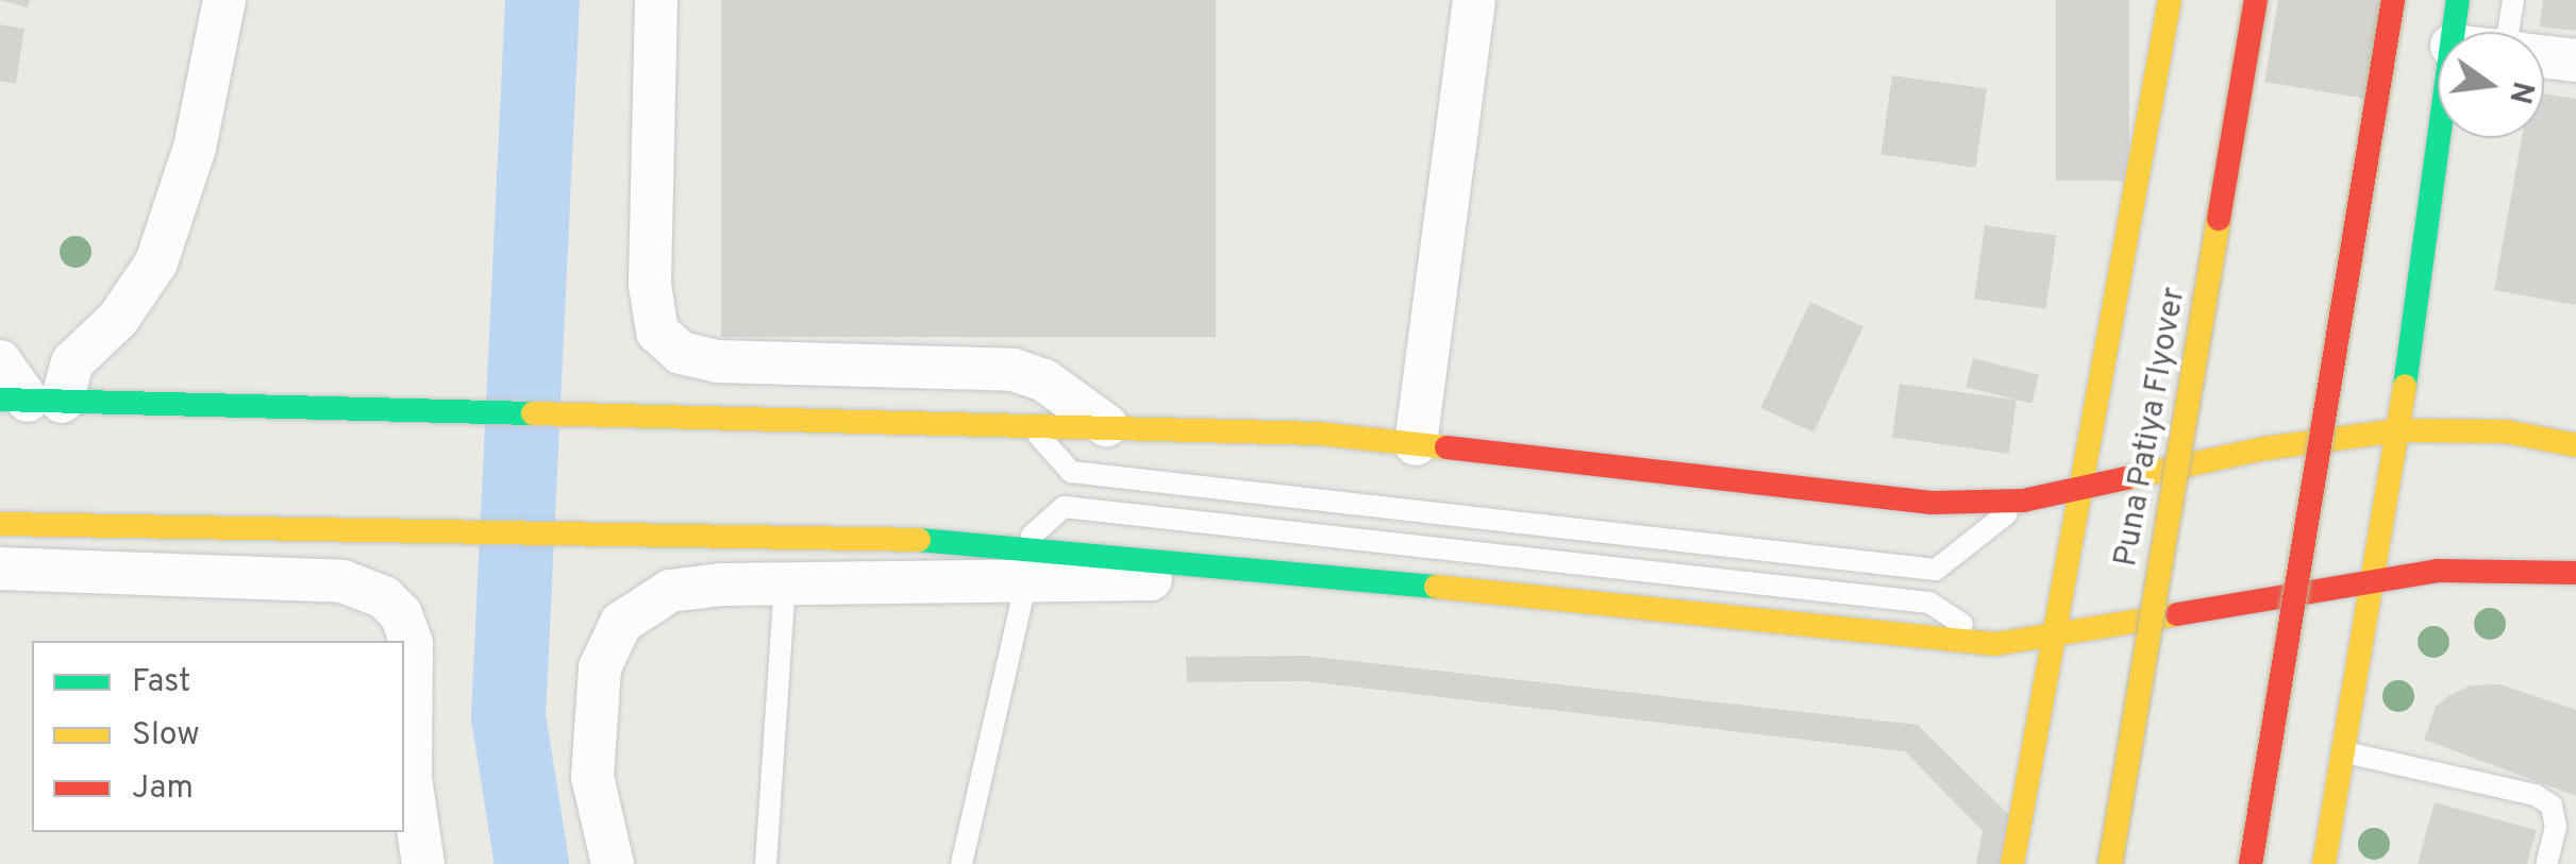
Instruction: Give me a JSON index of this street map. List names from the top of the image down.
{
  "streets": {
    "main road": ["Puna Patiya Flyover"]
  },
  "legend": ["Fast", "Slow", "Jam"],
  "north": "right"
}
